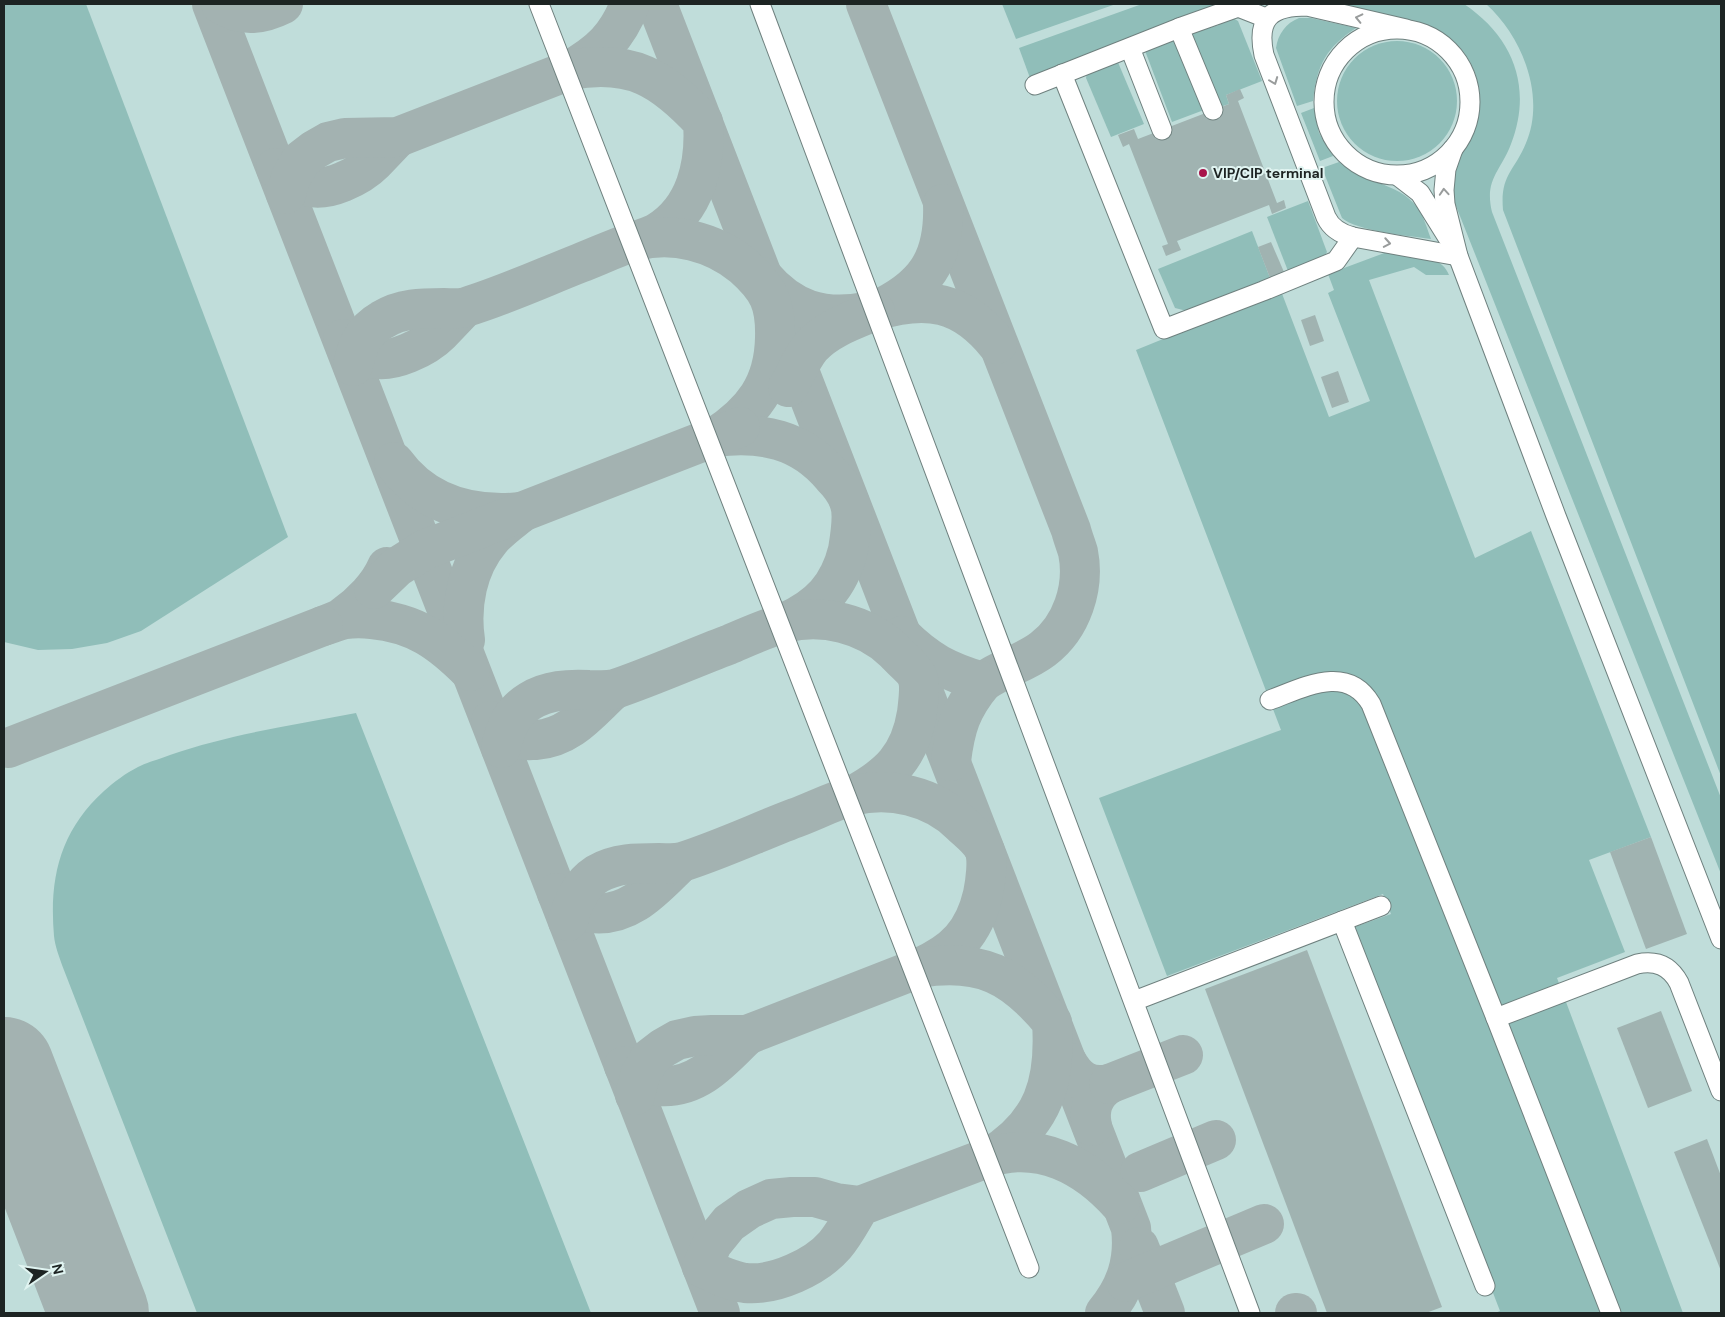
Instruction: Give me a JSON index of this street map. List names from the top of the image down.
{
  "places": ["VIP/CIP terminal"],
  "north": "right"
}
